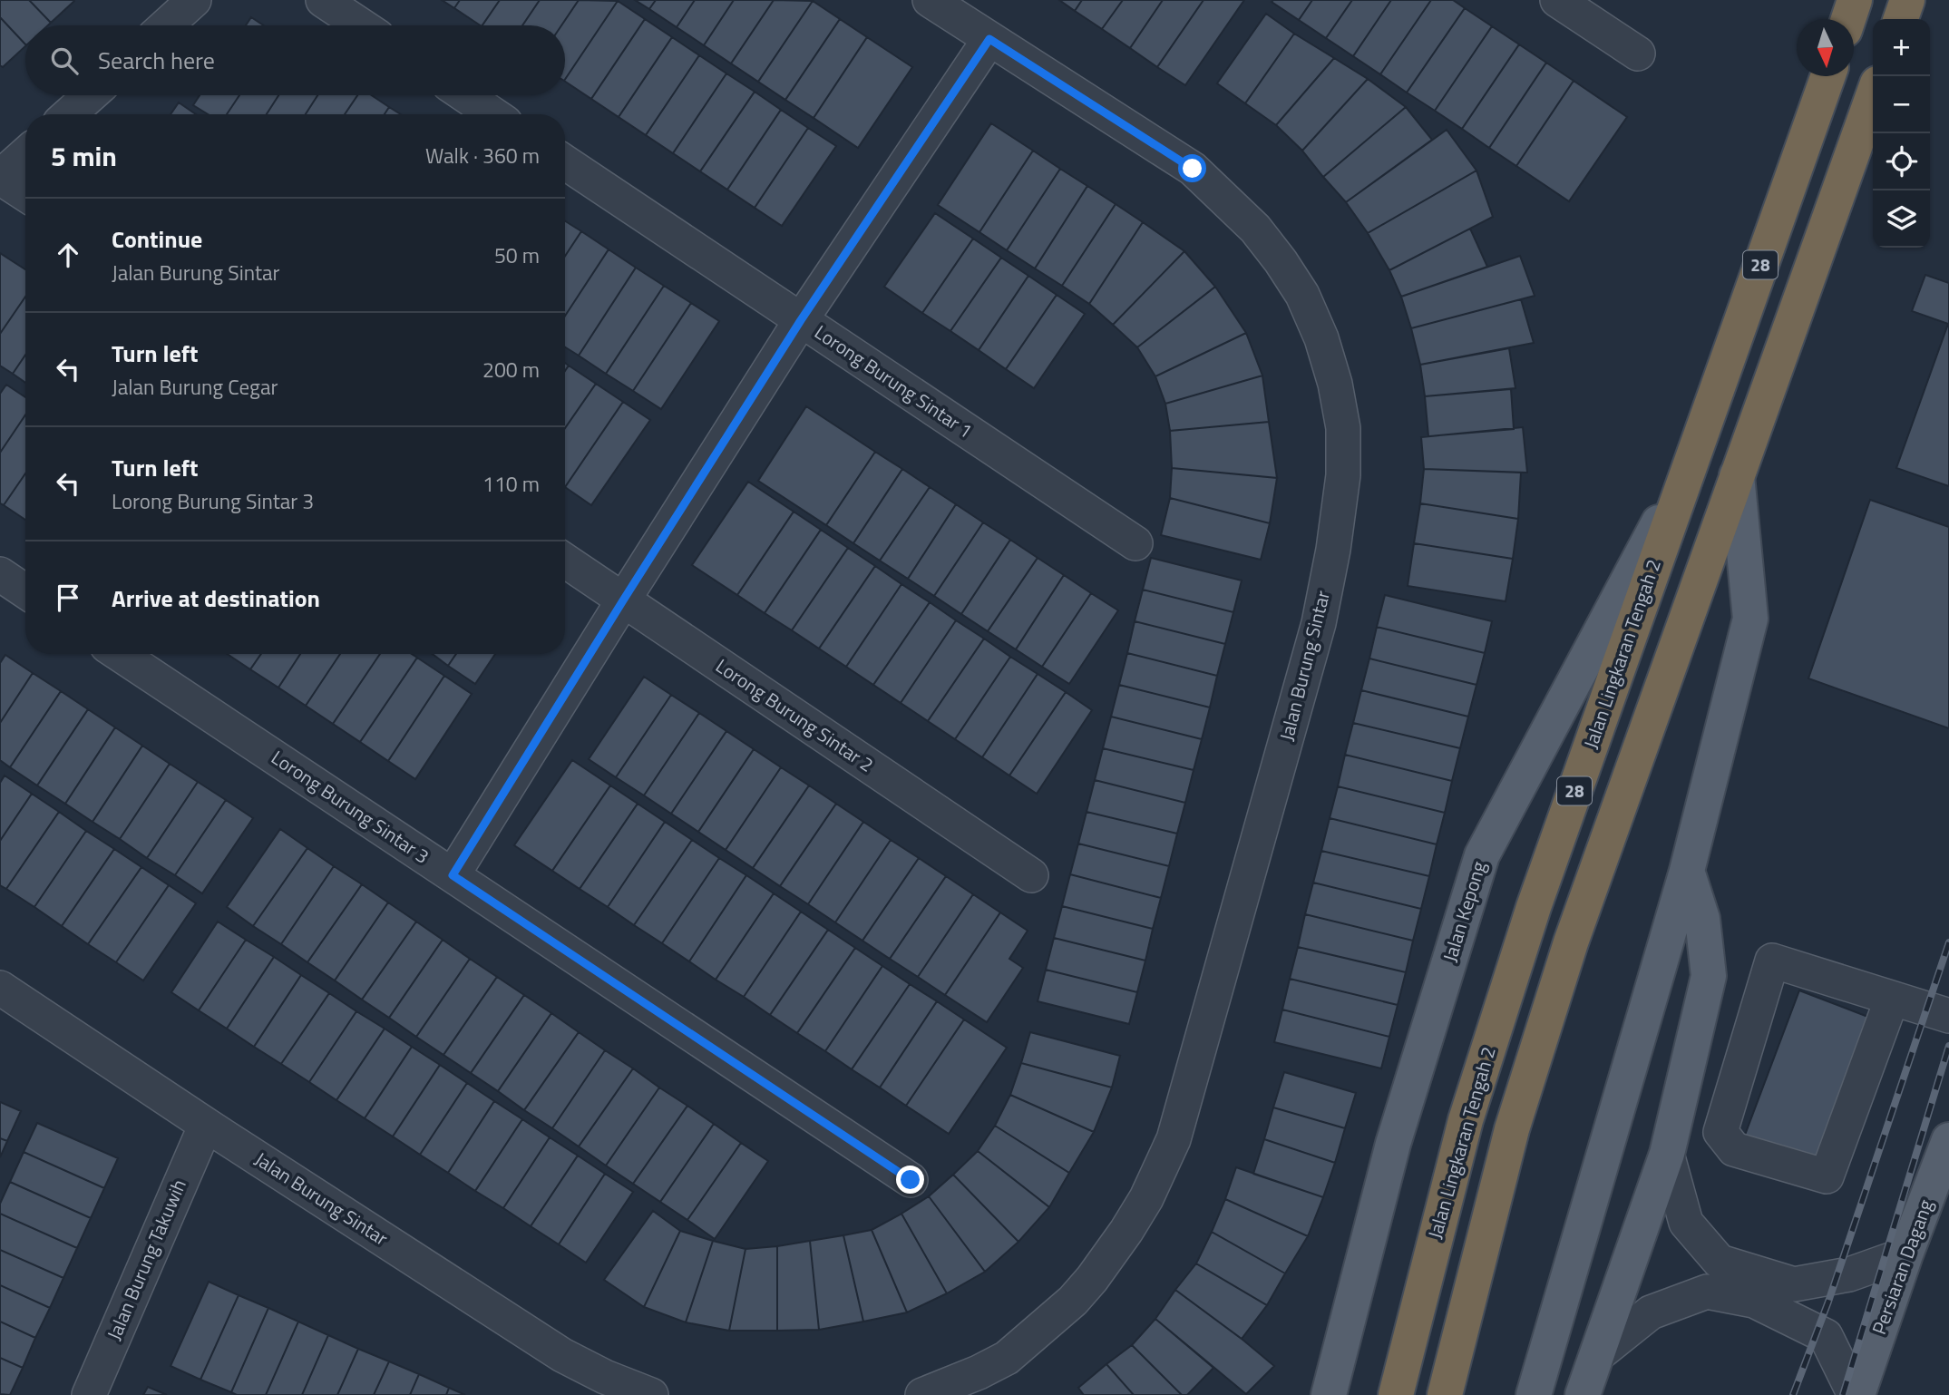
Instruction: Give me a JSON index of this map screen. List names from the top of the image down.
{
  "streets": {
    "highway": ["28", "Jalan Lingkaran Tengah 2"],
    "main road": ["Jalan Kepong", "Persiaran Dagang"],
    "street": [
      "Lorong Burung Sintar 1",
      "Jalan Burung Sintar",
      "Lorong Burung Sintar 2",
      "Lorong Burung Sintar 3",
      "Jalan Burung Takuwih"
    ]
  },
  "crossings": [
    ["Jalan Lingkaran Tengah 2", "Jalan Kepong"],
    ["Jalan Burung Sintar", "Jalan Burung Takuwih"]
  ],
  "north": "bottom",
  "page": {
    "map_buttons": ["+", "−"],
    "search": "Search here",
    "heading": ["5 min", "Walk · 360 m"],
    "list": [
      ["Continue", "Jalan Burung Sintar", "50 m"],
      ["Turn left", "Jalan Burung Cegar", "200 m"],
      ["Turn left", "Lorong Burung Sintar 3", "110 m"],
      "Arrive at destination"
    ]
  }
}
